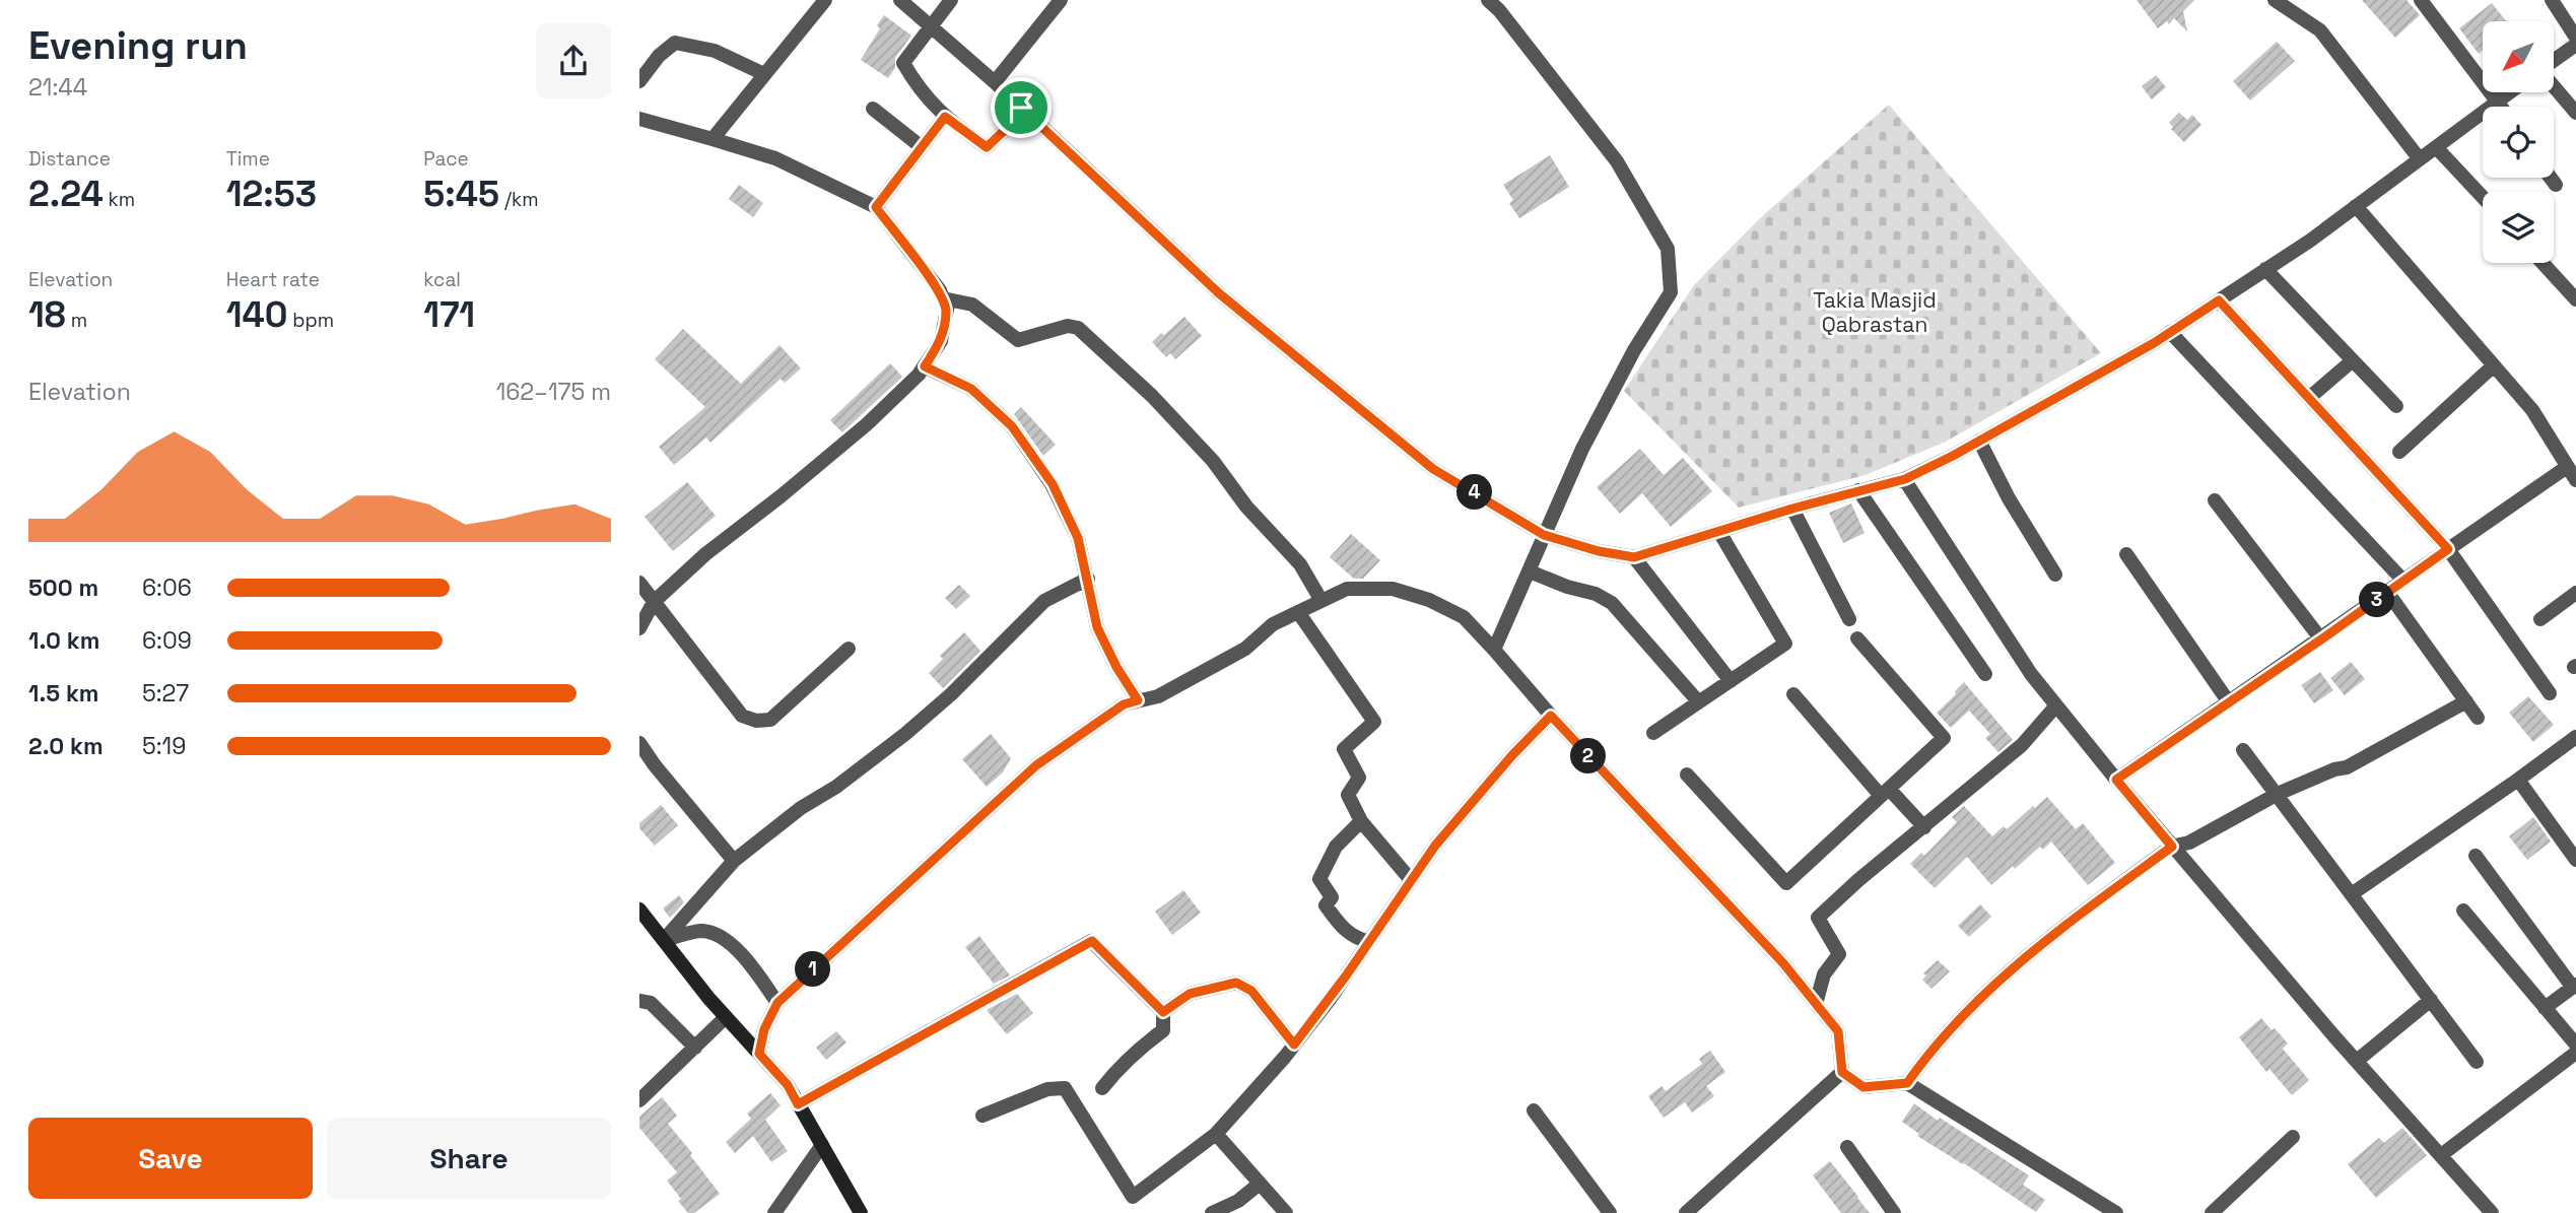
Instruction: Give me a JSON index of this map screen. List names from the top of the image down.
{
  "parks": ["Takia Masjid Qabrastan"],
  "north": "bottom left",
  "page": {
    "heading": ["Evening run", "21:44"],
    "stats": [
      ["Distance", "2.24 km"],
      ["Time", "12:53"],
      ["Pace", "5:45 /km"],
      ["Elevation", "18 m"],
      ["Heart rate", "140 bpm"],
      ["kcal", "171"]
    ],
    "chart": ["Elevation", "162–175 m"],
    "pins": [
      "4",
      "3",
      "2",
      "1"
    ],
    "list": [
      {
        "name": "500 m",
        "note": "6:06"
      },
      {
        "name": "1.0 km",
        "note": "6:09"
      },
      {
        "name": "1.5 km",
        "note": "5:27"
      },
      {
        "name": "2.0 km",
        "note": "5:19"
      }
    ],
    "buttons": ["Save", "Share"]
  }
}
